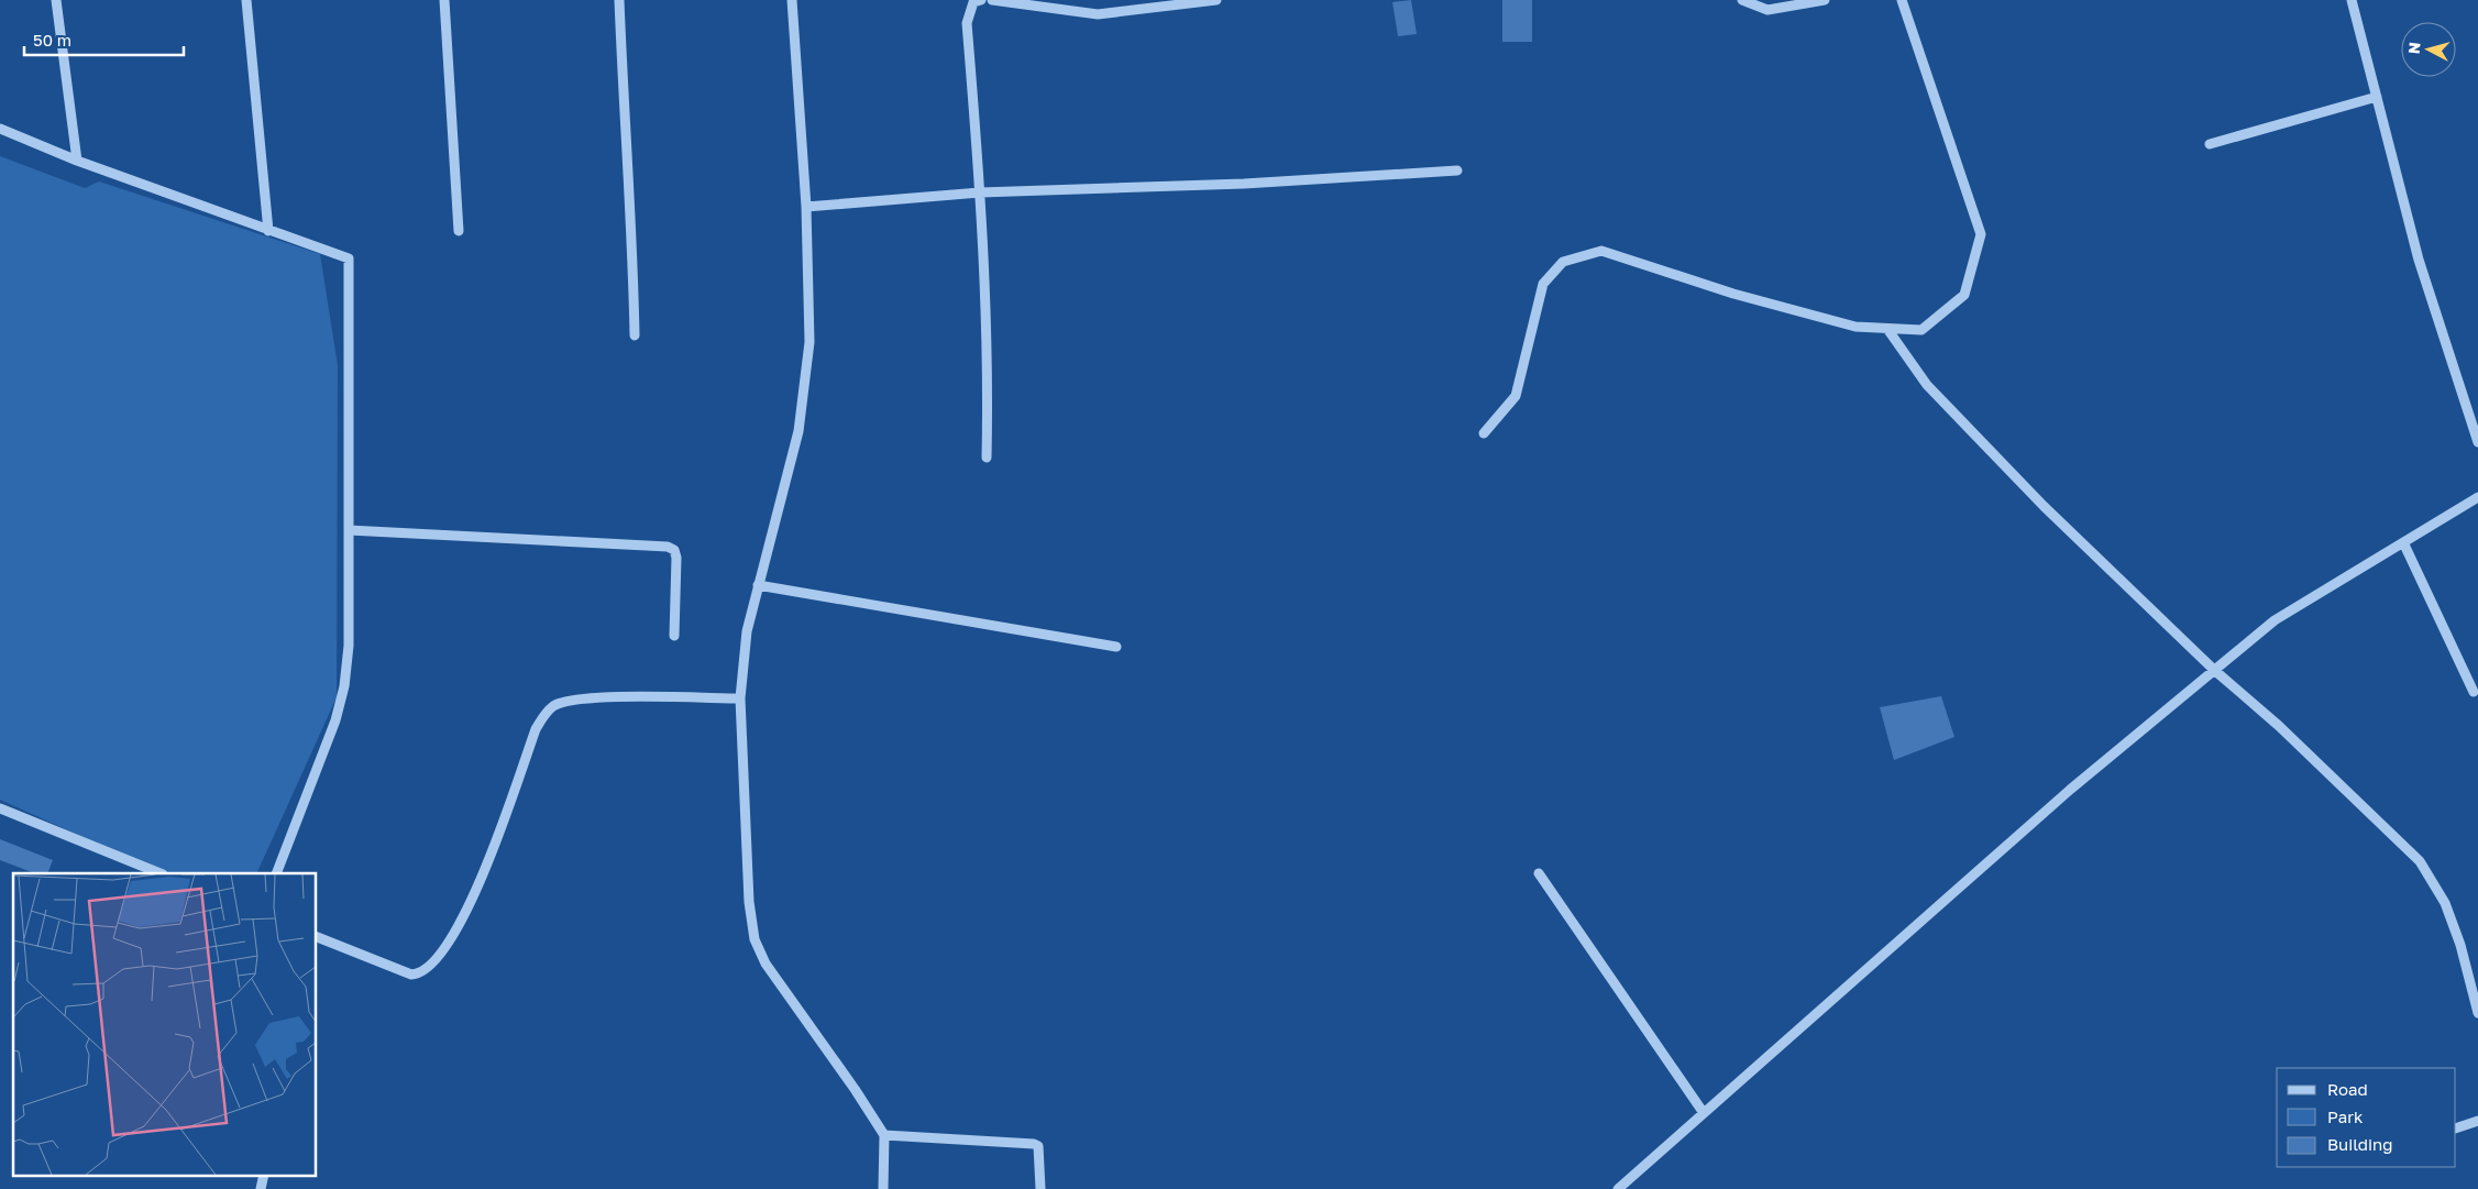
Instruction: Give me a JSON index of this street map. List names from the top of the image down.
{
  "legend": ["Road", "Park", "Building"],
  "scale_bar": "50 m",
  "north": "left"
}
